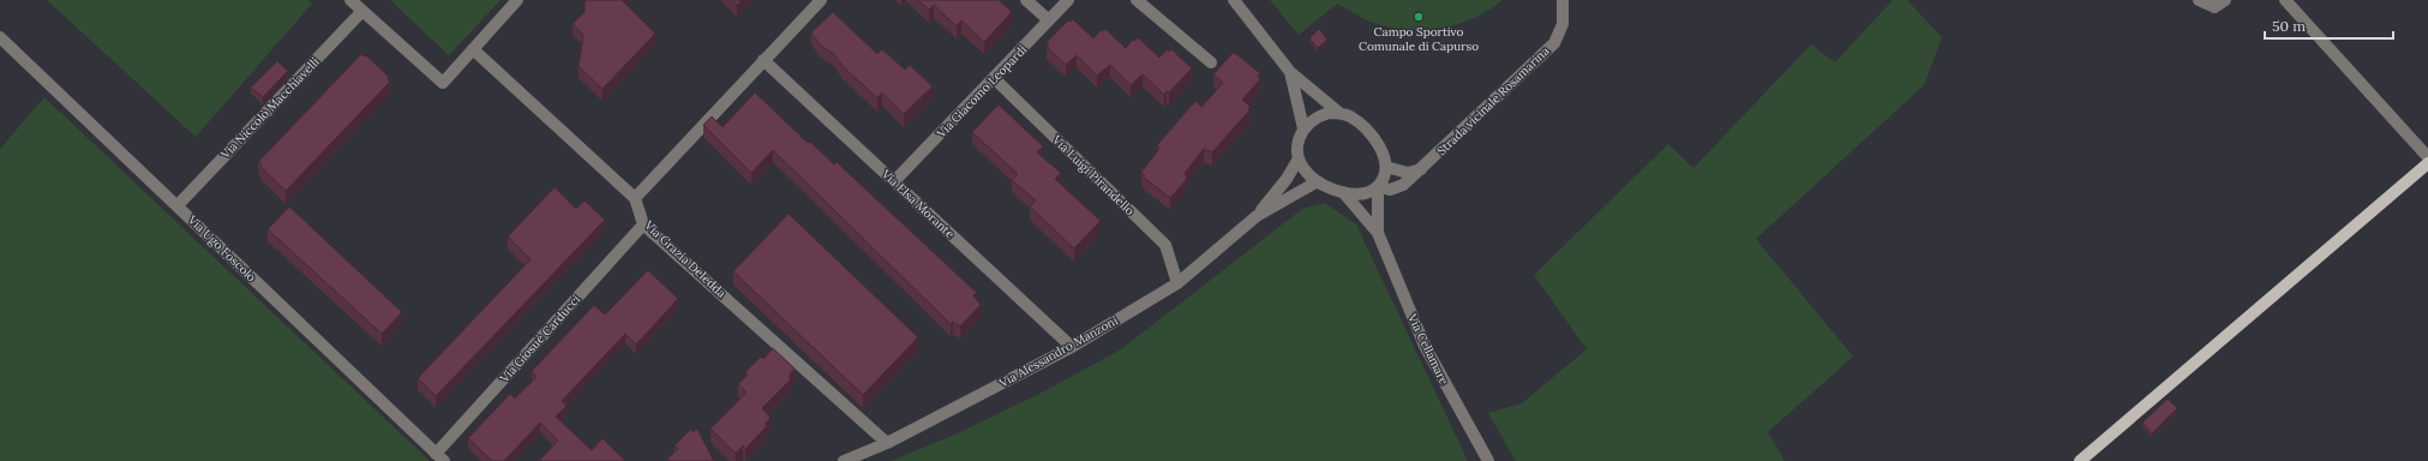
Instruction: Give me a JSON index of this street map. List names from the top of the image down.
{
  "streets": {
    "street": [
      "Via Giacomo Leopardi",
      "Strada vicinale Rosamarina",
      "Via Niccolò Macchiavelli",
      "Via Luigi Pirandello",
      "Via Elsa Morante",
      "Via Ugo Foscolo",
      "Via Grazia Deledda",
      "Via Giosuè Carducci",
      "Via Cellamare",
      "Via Alessandro Manzoni"
    ]
  },
  "crossings": [
    ["Via Giacomo Leopardi", "Via Luigi Pirandello"],
    ["Via Giacomo Leopardi", "Via Elsa Morante"],
    ["Strada vicinale Rosamarina", "Via Cellamare"],
    ["Strada vicinale Rosamarina", "Via Alessandro Manzoni"],
    ["Via Niccolò Macchiavelli", "Via Ugo Foscolo"],
    ["Via Luigi Pirandello", "Via Alessandro Manzoni"],
    ["Via Elsa Morante", "Via Alessandro Manzoni"],
    ["Via Ugo Foscolo", "Via Giosuè Carducci"],
    ["Via Grazia Deledda", "Via Giosuè Carducci"],
    ["Via Grazia Deledda", "Via Alessandro Manzoni"],
    ["Via Cellamare", "Via Alessandro Manzoni"]
  ],
  "places": ["Campo Sportivo Comunale di Capurso"],
  "scale_bar": "50 m"
}
